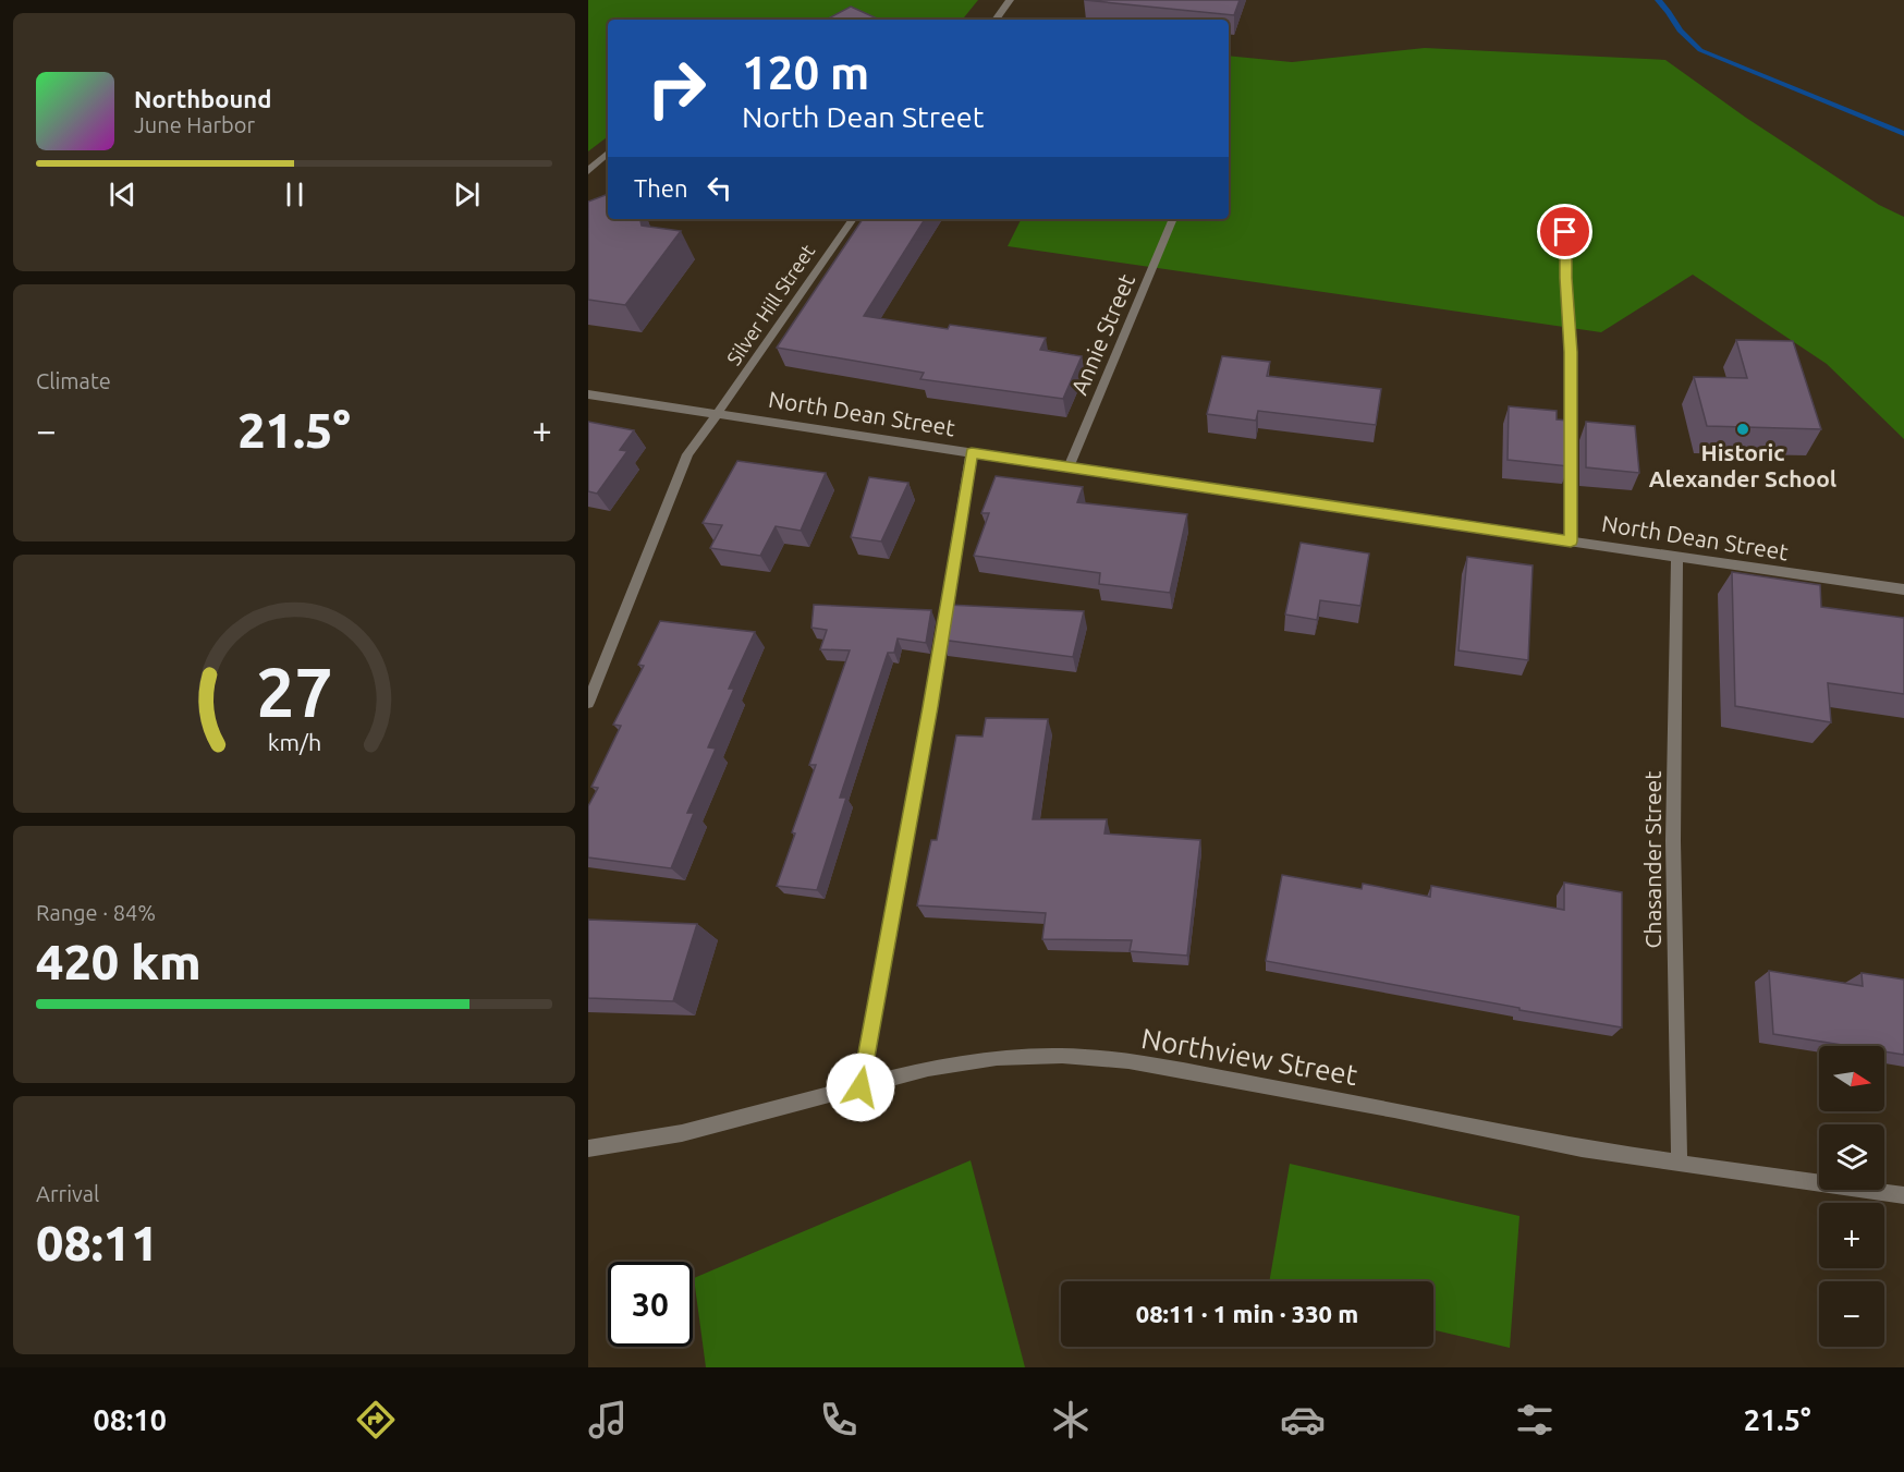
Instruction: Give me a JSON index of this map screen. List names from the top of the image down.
{
  "streets": {
    "street": [
      "Silver Hill Street",
      "Annie Street",
      "North Dean Street",
      "Chasander Street",
      "Northview Street"
    ]
  },
  "crossings": [
    ["Silver Hill Street", "North Dean Street"],
    ["Annie Street", "North Dean Street"],
    ["North Dean Street", "Chasander Street"],
    ["Chasander Street", "Northview Street"]
  ],
  "places": ["Historic Alexander School"],
  "north": "right",
  "page": {
    "turn": ["120 m", "North Dean Street"],
    "song": ["Northbound", "June Harbor"],
    "then": "Then",
    "tile": [
      "Climate",
      ["Range · 84%", "420 km"],
      ["Arrival", "08:11"]
    ],
    "heat": ["−", "21.5°", "+"],
    "map_buttons": ["+", "−"],
    "limit": "30",
    "trip": "08:11 · 1 min · 330 m",
    "tabs": ["08:10", "21.5°"],
    "gauge": ["27", "km/h"]
  }
}
